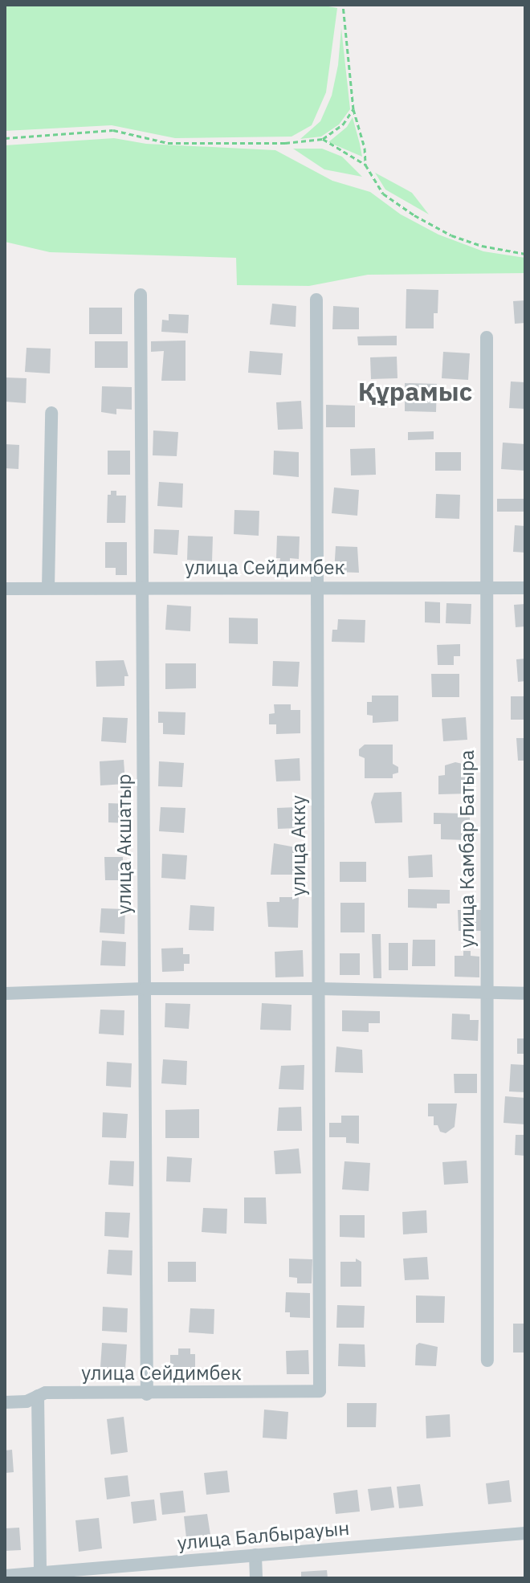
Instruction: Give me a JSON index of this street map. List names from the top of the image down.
{
  "streets": {
    "street": [
      "улица Сейдимбек",
      "улица Акшатыр",
      "улица Акку",
      "улица Камбар Батыра",
      "улица Балбырауын"
    ]
  },
  "crossings": [
    ["улица Сейдимбек", "улица Акшатыр"],
    ["улица Сейдимбек", "улица Акку"],
    ["улица Сейдимбек", "улица Камбар Батыра"]
  ],
  "districts": ["Құрамыс"]
}
